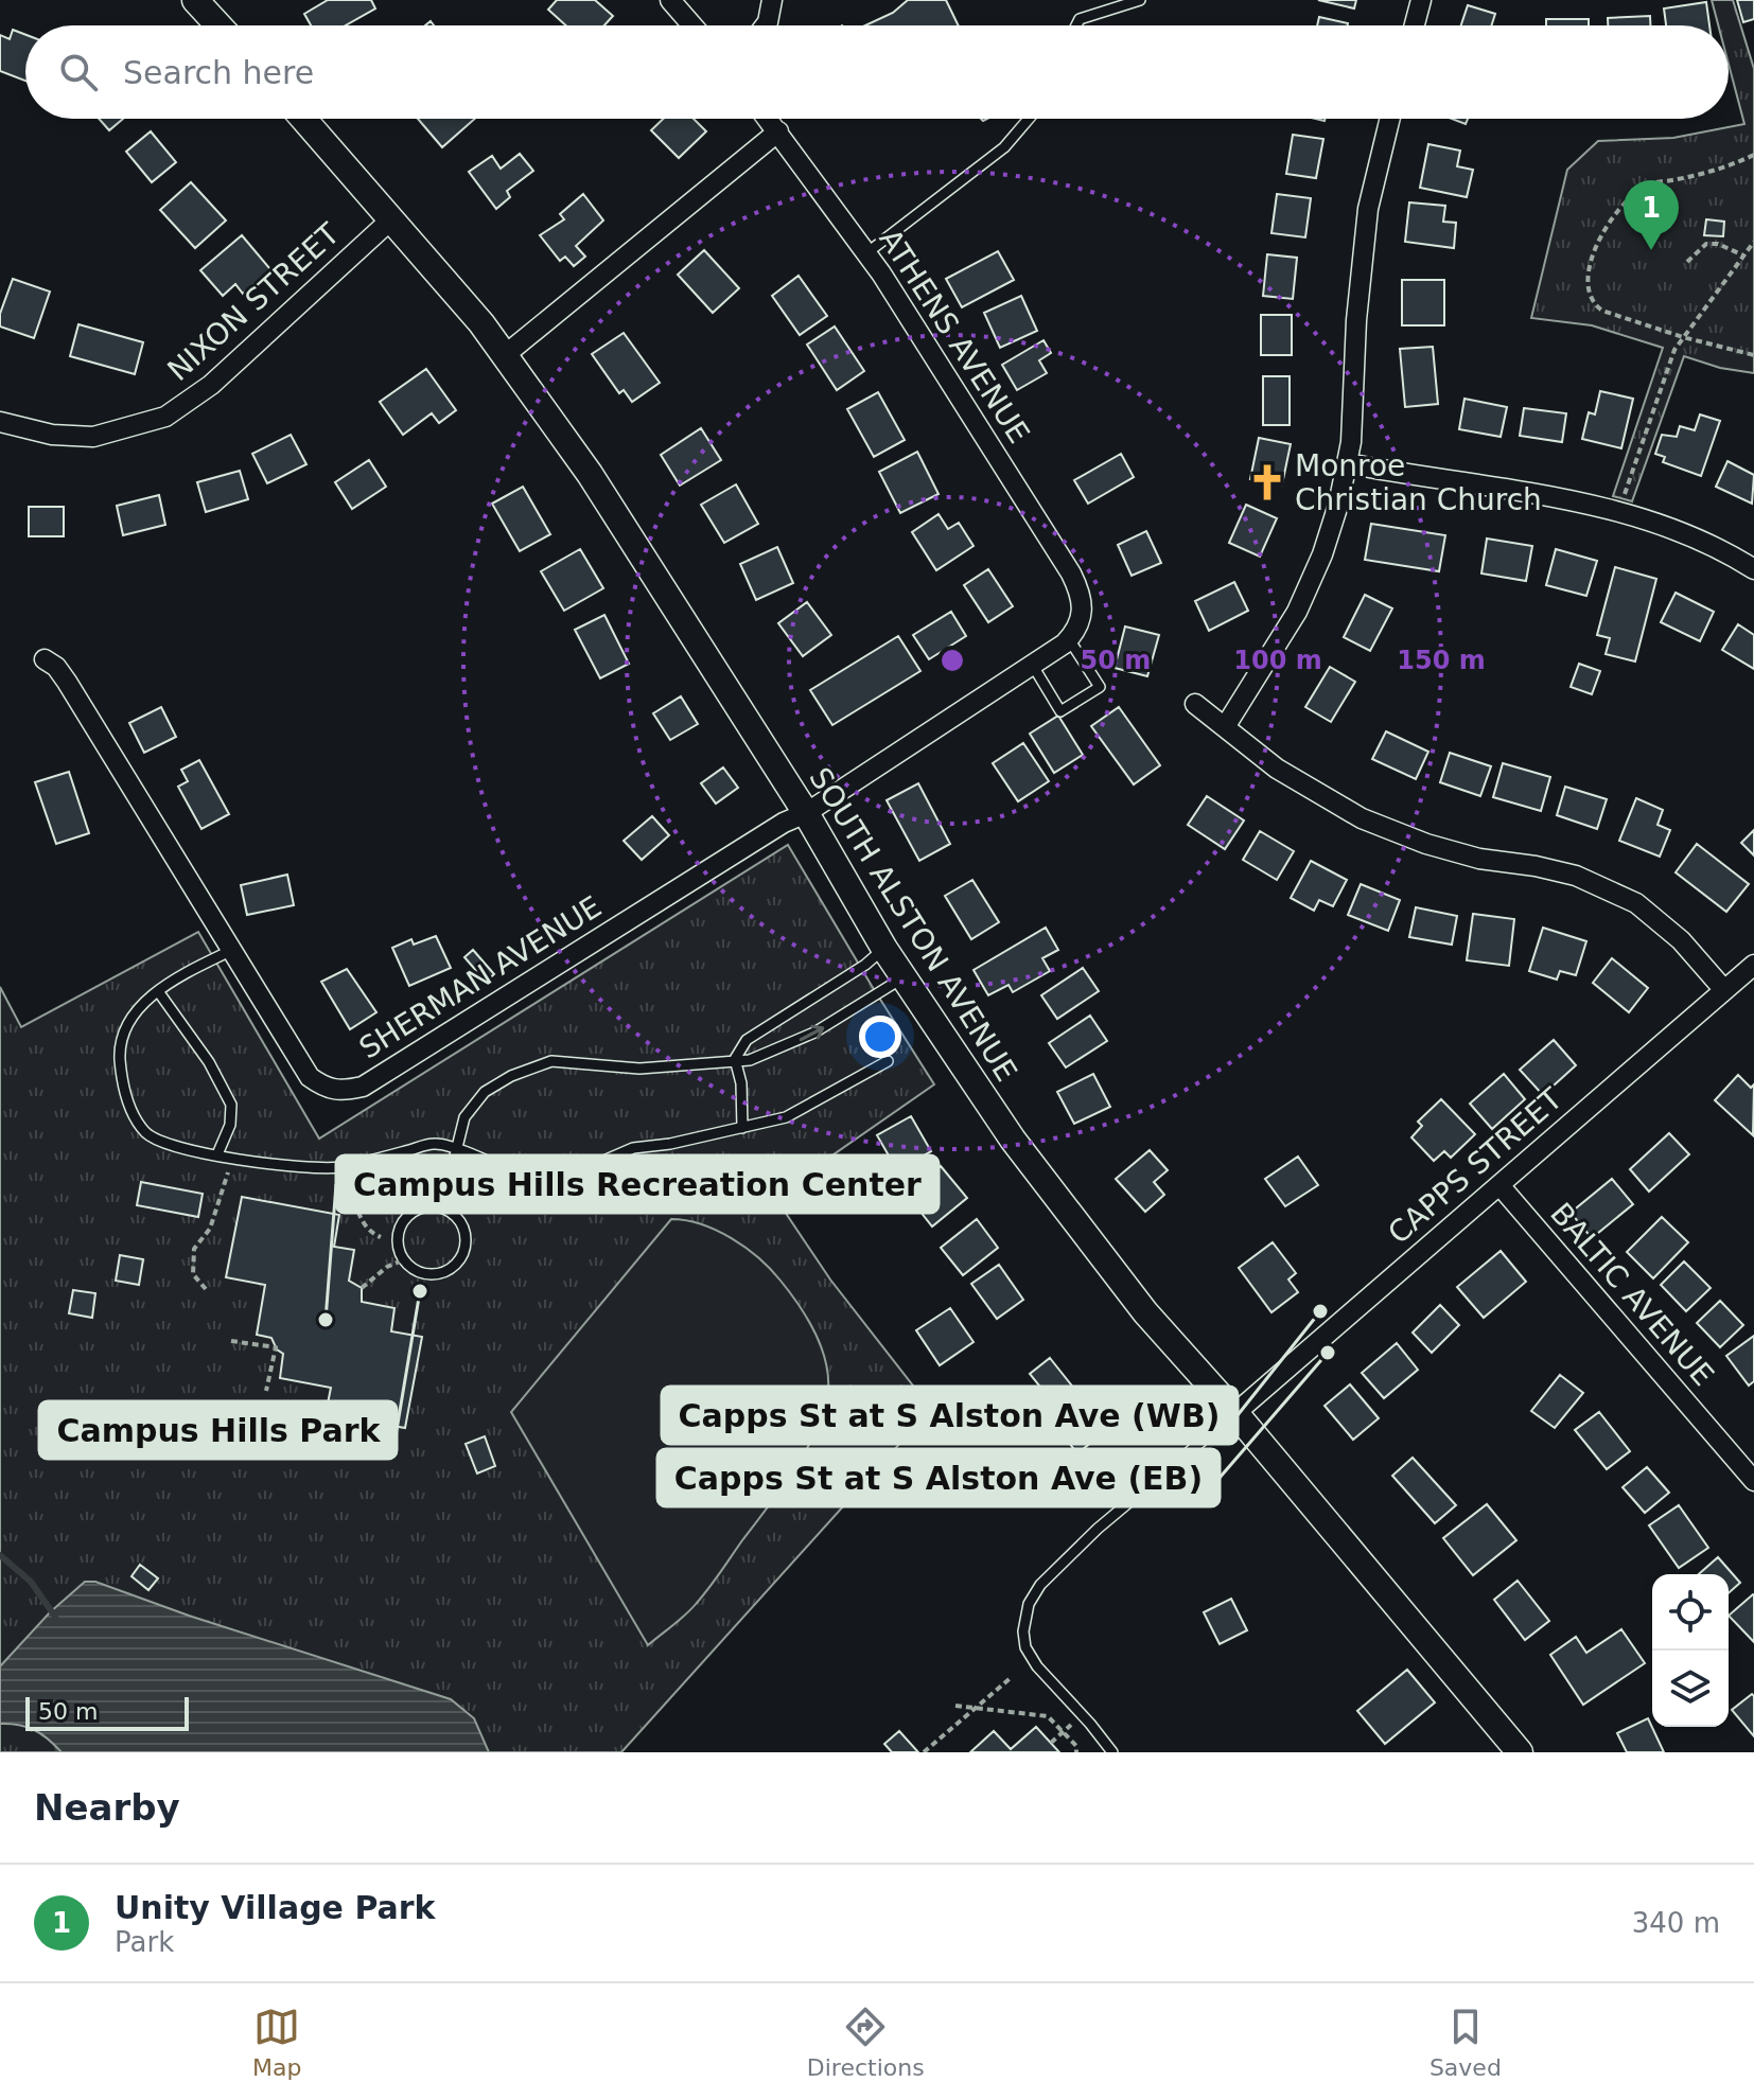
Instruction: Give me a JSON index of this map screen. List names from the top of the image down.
{
  "streets": {
    "street": [
      "NIXON STREET",
      "ATHENS AVENUE",
      "SOUTH ALSTON AVENUE",
      "SHERMAN AVENUE",
      "CAPPS STREET",
      "BALTIC AVENUE"
    ]
  },
  "crossings": [
    ["NIXON STREET", "SOUTH ALSTON AVENUE"],
    ["ATHENS AVENUE", "SHERMAN AVENUE"],
    ["SOUTH ALSTON AVENUE", "SHERMAN AVENUE"],
    ["SOUTH ALSTON AVENUE", "CAPPS STREET"],
    ["CAPPS STREET", "BALTIC AVENUE"]
  ],
  "places": {
    "church": ["Monroe Christian Church"],
    "other": [
      "Campus Hills Park",
      "Capps St at S Alston Ave (WB)",
      "Campus Hills Recreation Center",
      "Capps St at S Alston Ave (EB)"
    ]
  },
  "scale_bar": "50 m",
  "page": {
    "search": "Search here",
    "pins": "1",
    "scale": "50 m",
    "heading": "Nearby",
    "list": [
      {
        "mark": "1",
        "name": "Unity Village Park",
        "note": "Park",
        "value": "340 m"
      }
    ],
    "nav": ["Map", "Directions", "Saved"]
  },
  "rings": ["50 m", "100 m", "150 m"]
}
